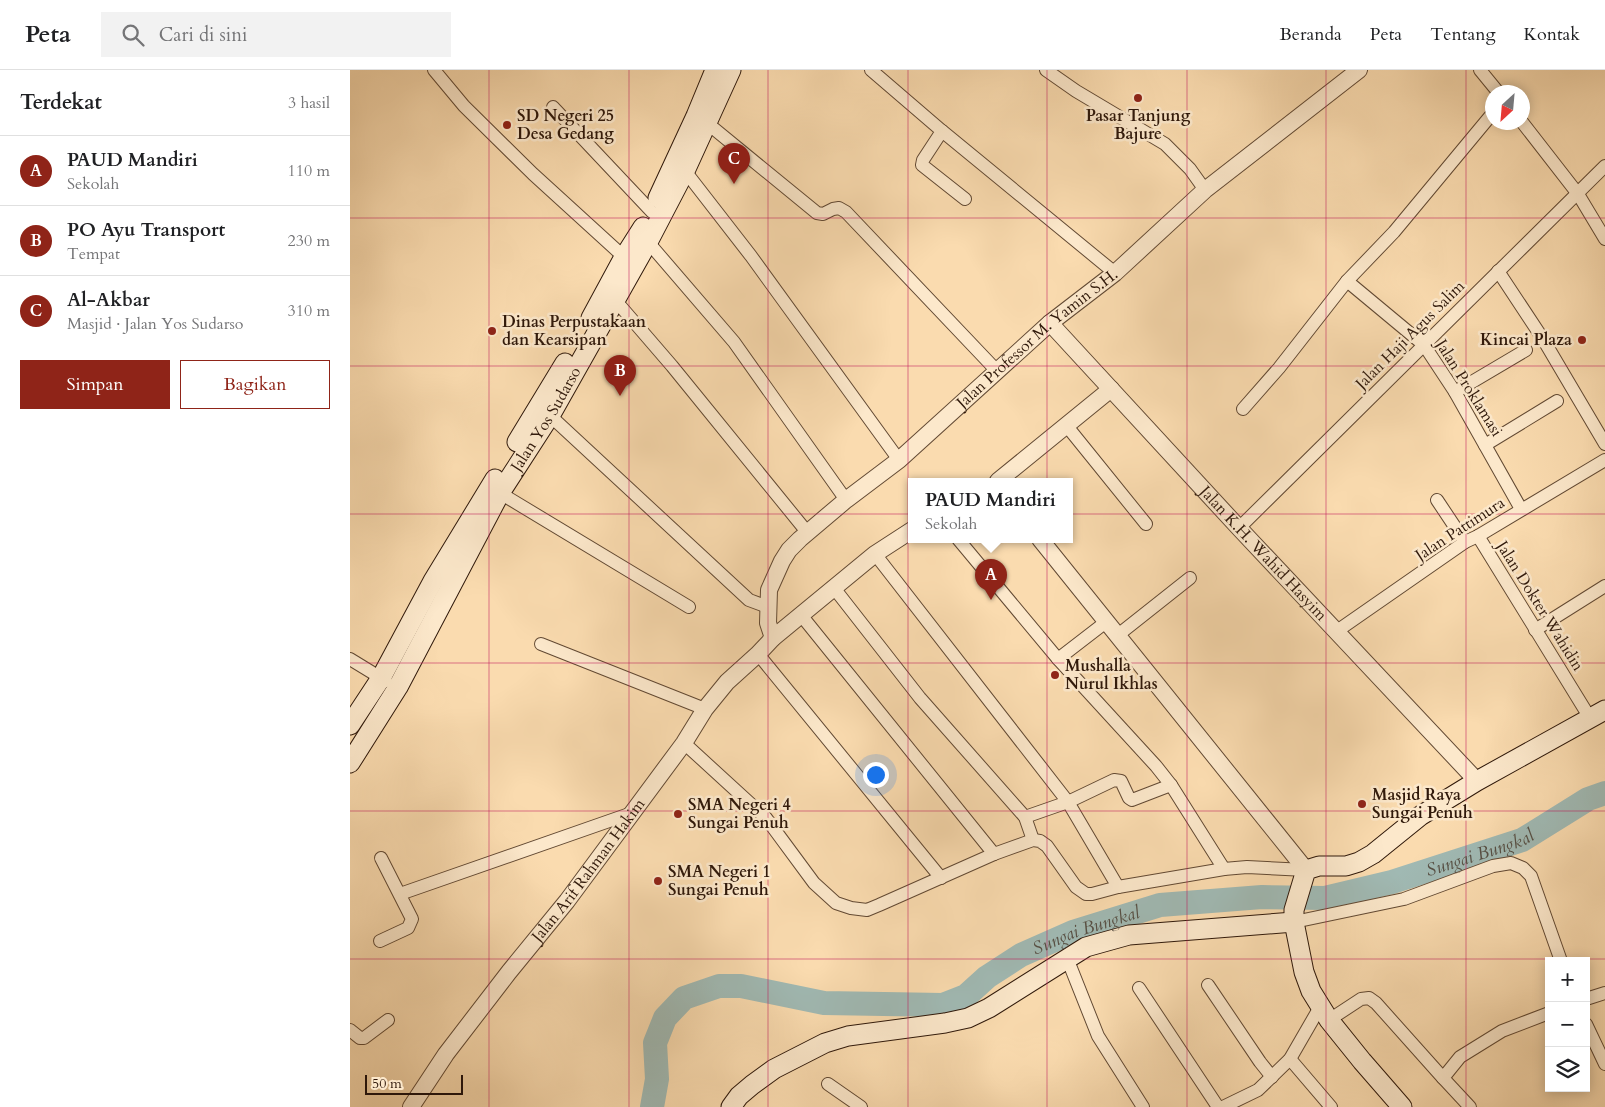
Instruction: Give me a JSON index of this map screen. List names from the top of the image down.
{
  "streets": {
    "main road": ["Jalan Yos Sudarso"],
    "street": [
      "Jalan Haji Agus Salim",
      "Jalan Professor M. Yamin S.H.",
      "Jalan Proklamasi",
      "Jalan Pattimura",
      "Jalan K.H. Wahid Hasyim",
      "Jalan Dokter Wahidin",
      "Jalan Arif Rahman Hakim"
    ]
  },
  "crossings": [
    ["Jalan Haji Agus Salim", "Jalan Proklamasi"],
    ["Jalan Haji Agus Salim", "Jalan K.H. Wahid Hasyim"],
    ["Jalan Professor M. Yamin S.H.", "Jalan K.H. Wahid Hasyim"],
    ["Jalan Professor M. Yamin S.H.", "Jalan Arif Rahman Hakim"],
    ["Jalan Proklamasi", "Jalan Pattimura"],
    ["Jalan Pattimura", "Jalan K.H. Wahid Hasyim"],
    ["Jalan Pattimura", "Jalan Dokter Wahidin"]
  ],
  "water": ["Sungai Bungkal"],
  "places": [
    "Pasar Tanjung Bajure",
    "SD Negeri 25 Desa Gedang",
    "Dinas Perpustakaan dan Kearsipan",
    "Kincai Plaza",
    "Mushalla Nurul Ikhlas",
    "Masjid Raya Sungai Penuh",
    "SMA Negeri 4 Sungai Penuh",
    "SMA Negeri 1 Sungai Penuh"
  ],
  "scale_bar": "50 m",
  "north": "bottom left",
  "page": {
    "header": "Peta",
    "search": "Cari di sini",
    "nav": [
      "Beranda",
      "Peta",
      "Tentang",
      "Kontak"
    ],
    "heading": ["Terdekat", "3 hasil"],
    "list": [
      {
        "mark": "A",
        "name": "PAUD Mandiri",
        "note": "Sekolah",
        "value": "110 m"
      },
      {
        "mark": "B",
        "name": "PO Ayu Transport",
        "note": "Tempat",
        "value": "230 m"
      },
      {
        "mark": "C",
        "name": "Al-Akbar",
        "note": "Masjid · Jalan Yos Sudarso",
        "value": "310 m"
      }
    ],
    "pins": ["C", "B", "A"],
    "buttons": ["Simpan", "Bagikan"],
    "popup": ["PAUD Mandiri", "Sekolah"],
    "map_buttons": ["+", "−"],
    "scale": "50 m"
  }
}
